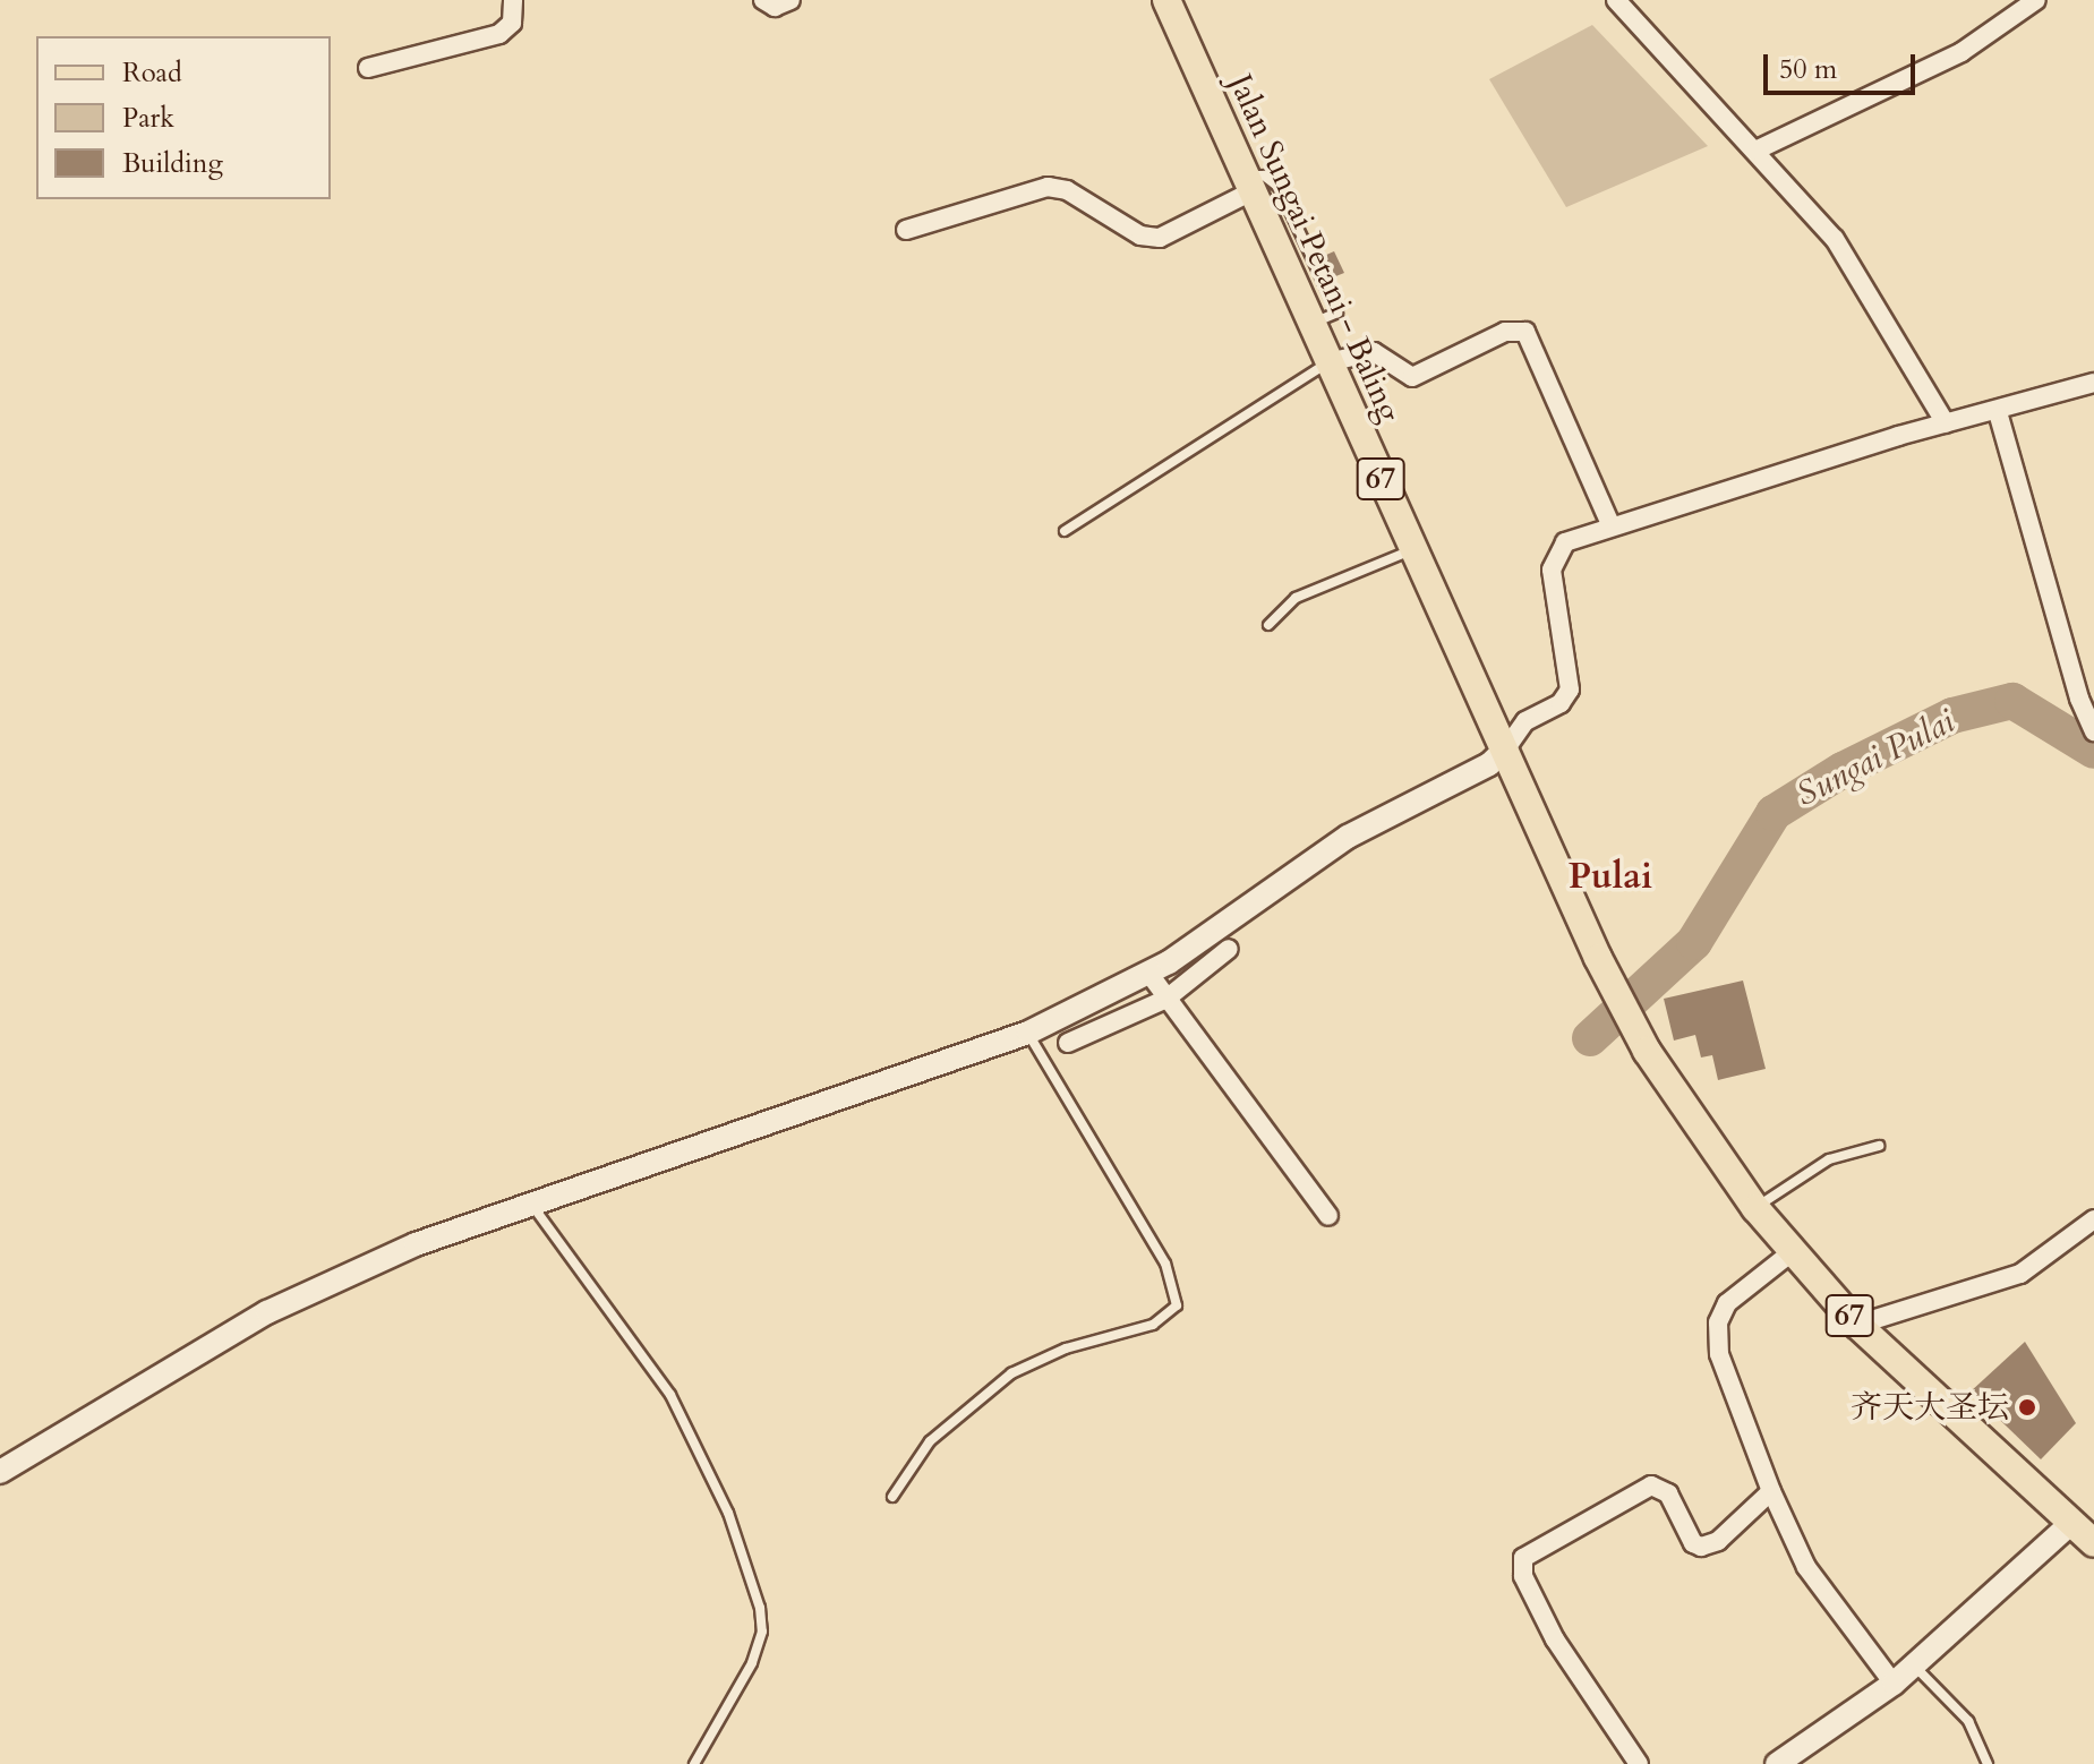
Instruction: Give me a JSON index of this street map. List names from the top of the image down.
{
  "streets": {
    "main road": ["Jalan Sungai Petani - Baling", "67"]
  },
  "districts": ["Pulai"],
  "water": ["Sungai Pulai"],
  "places": ["齐天大圣坛"],
  "legend": ["Road", "Park", "Building"],
  "scale_bar": "50 m"
}
